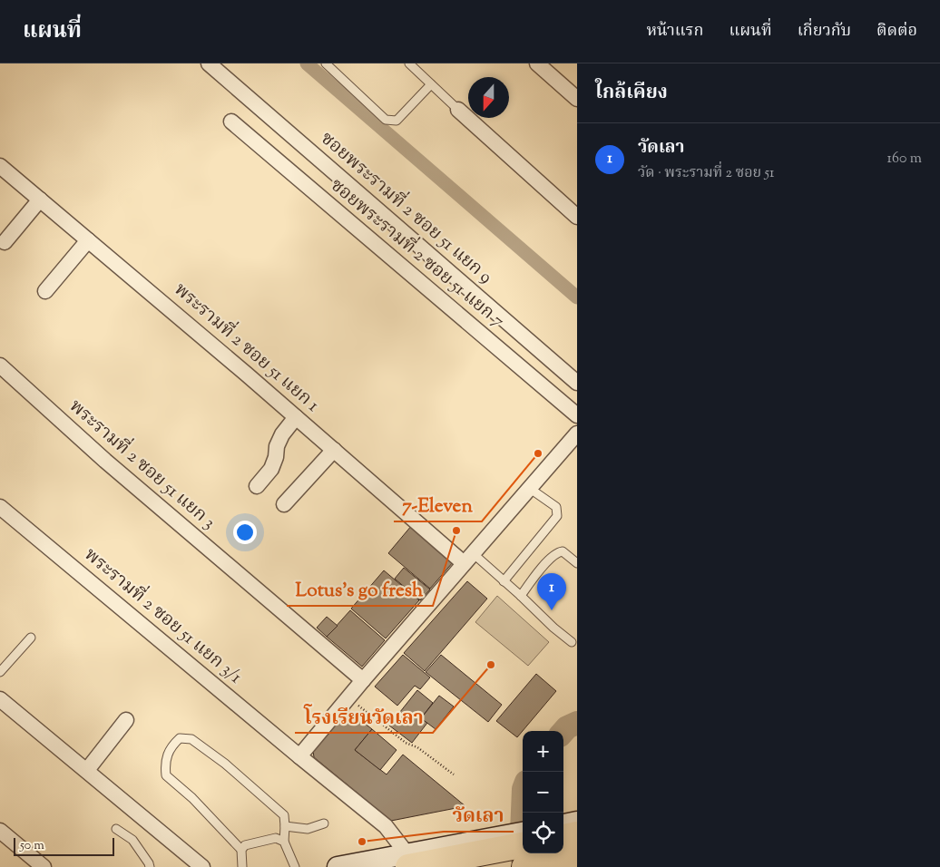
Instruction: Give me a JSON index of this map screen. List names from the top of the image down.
{
  "streets": {
    "street": [
      "ซอยพระรามที่ 2 ซอย 51 แยก 9",
      "ซอยพระรามที่ 2 ซอย 51 แยก 7",
      "พระรามที่ 2 ซอย 51 แยก 1",
      "พระรามที่ 2 ซอย 51 แยก 3",
      "พระรามที่ 2 ซอย 51 แยก 3/1"
    ]
  },
  "places": [
    "7-Eleven",
    "Lotus's go fresh",
    "โรงเรียนวัดเลา",
    "วัดเลา"
  ],
  "scale_bar": "50 m",
  "north": "bottom",
  "page": {
    "header": "แผนที่",
    "nav": [
      "หน้าแรก",
      "แผนที่",
      "เกี่ยวกับ",
      "ติดต่อ"
    ],
    "heading": "ใกล้เคียง",
    "list": [
      {
        "mark": "1",
        "name": "วัดเลา",
        "note": "วัด · พระรามที่ 2 ซอย 51",
        "value": "160 m"
      }
    ],
    "pins": "1",
    "map_buttons": ["+", "−"],
    "scale": "50 m"
  }
}
